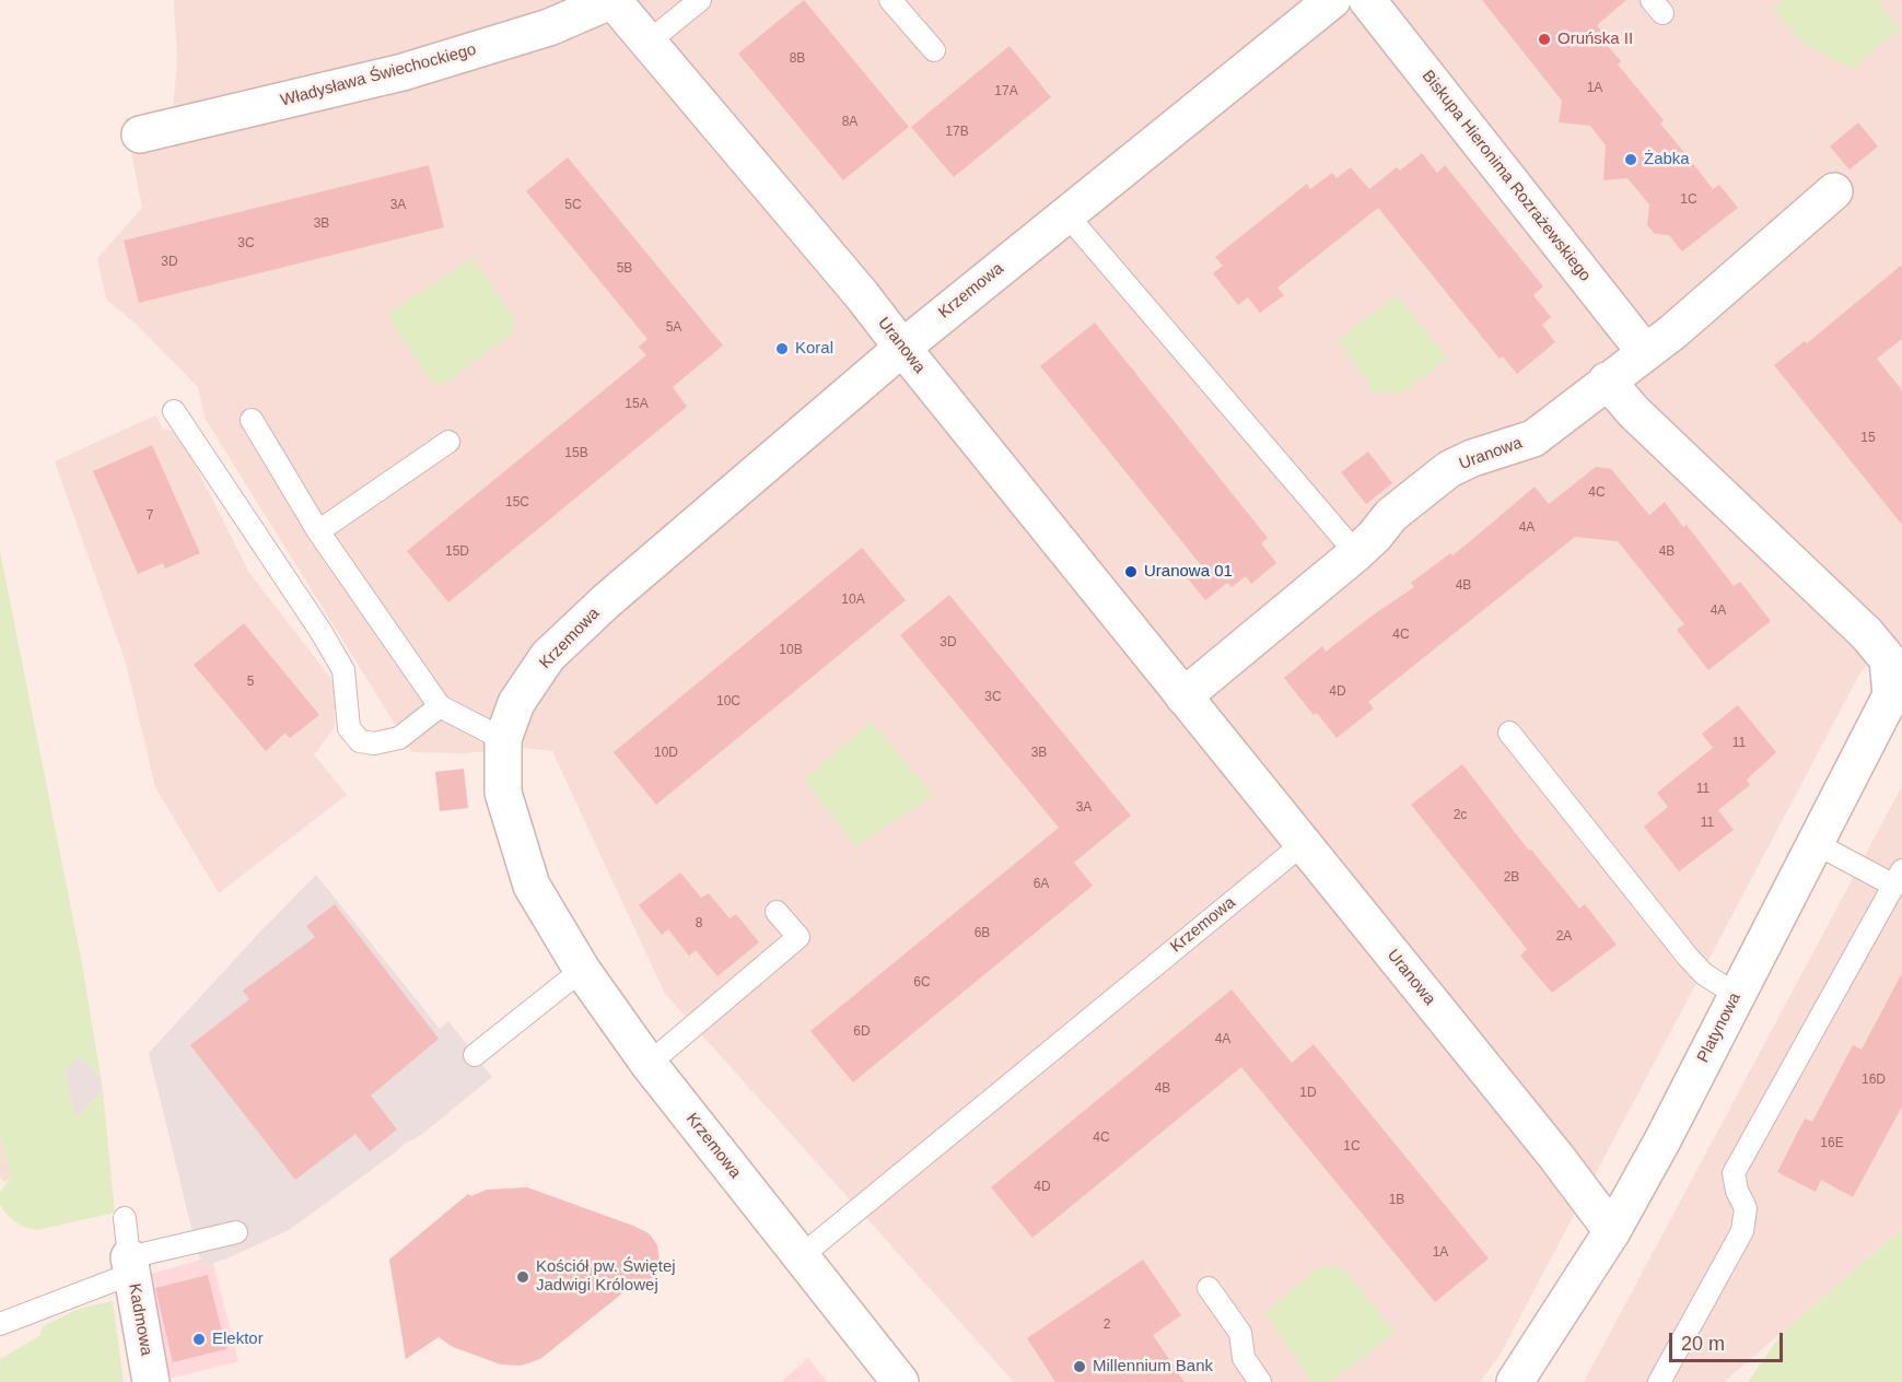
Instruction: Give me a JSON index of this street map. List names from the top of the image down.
{
  "streets": {
    "street": [
      "Władysława Świechockiego",
      "Biskupa Hieronima Rozrażewskiego",
      "Krzemowa",
      "Uranowa",
      "Platynowa",
      "Kadmowa"
    ]
  },
  "crossings": [
    ["Władysława Świechockiego", "Uranowa"],
    ["Biskupa Hieronima Rozrażewskiego", "Uranowa"],
    ["Krzemowa", "Uranowa"],
    ["Uranowa", "Platynowa"]
  ],
  "places": [
    "Oruńska II",
    "Żabka",
    "Koral",
    "Uranowa 01",
    "Kościół pw. Świętej Jadwigi Królowej",
    "Elektor",
    "Millennium Bank"
  ],
  "house_numbers": [
    "8B",
    "1A",
    "17A",
    "8A",
    "17B",
    "1C",
    "3A",
    "5C",
    "3B",
    "3C",
    "3D",
    "5B",
    "5A",
    "15A",
    "15",
    "15B",
    "4C",
    "15C",
    "7",
    "4A",
    "15D",
    "4B",
    "4B",
    "10A",
    "4A",
    "4C",
    "3D",
    "10B",
    "5",
    "4D",
    "3C",
    "10C",
    "11",
    "10D",
    "3B",
    "11",
    "3A",
    "2c",
    "11",
    "2B",
    "6A",
    "8",
    "6B",
    "2A",
    "6C",
    "6D",
    "4A",
    "16D",
    "4B",
    "1D",
    "4C",
    "16E",
    "1C",
    "4D",
    "1B",
    "1A",
    "2"
  ],
  "scale_bar": "20 m"
}
